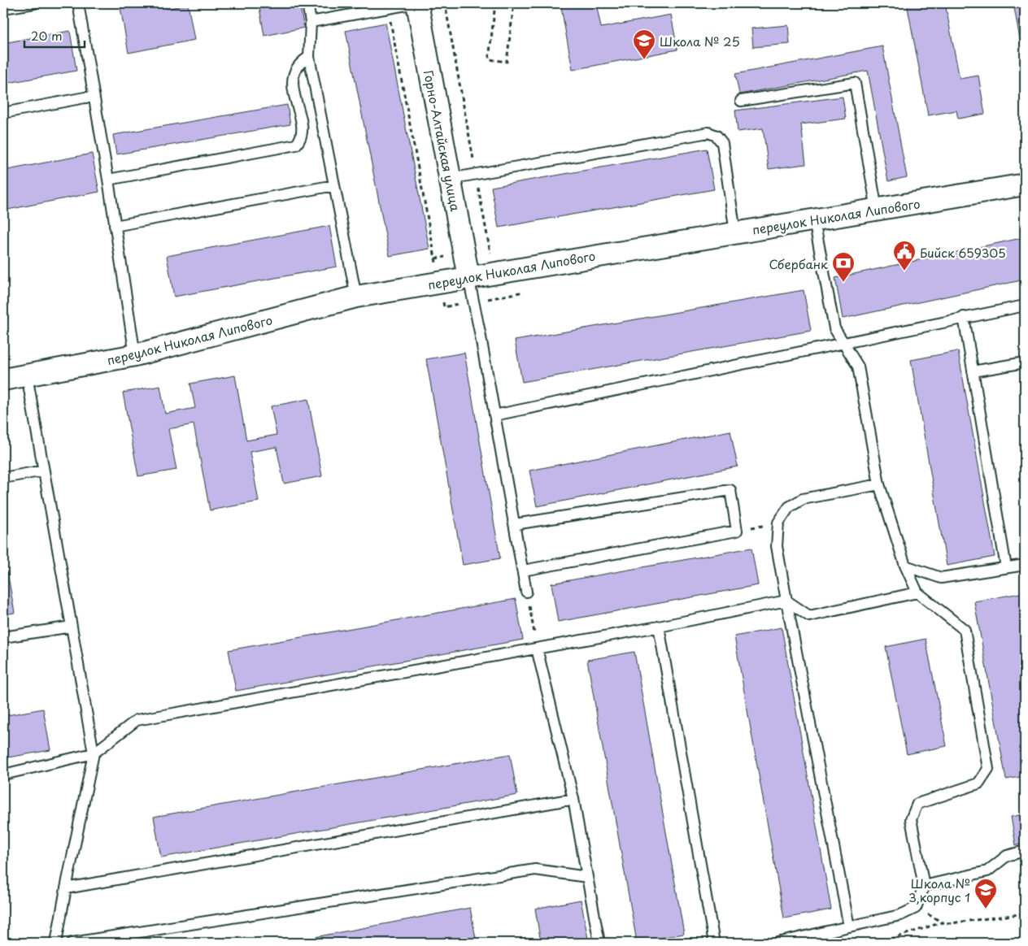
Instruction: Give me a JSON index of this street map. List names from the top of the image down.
{
  "streets": {
    "street": ["Горно-Алтайская улица", "переулок Николая Липового"]
  },
  "crossings": [
    ["Горно-Алтайская улица", "переулок Николая Липового"]
  ],
  "places": {
    "school or university": ["Школа № 25", "Школа № 3,корпус 1"],
    "public building": ["Бийск 659305"],
    "bank": ["Сбербанк"]
  },
  "scale_bar": "20 m"
}
